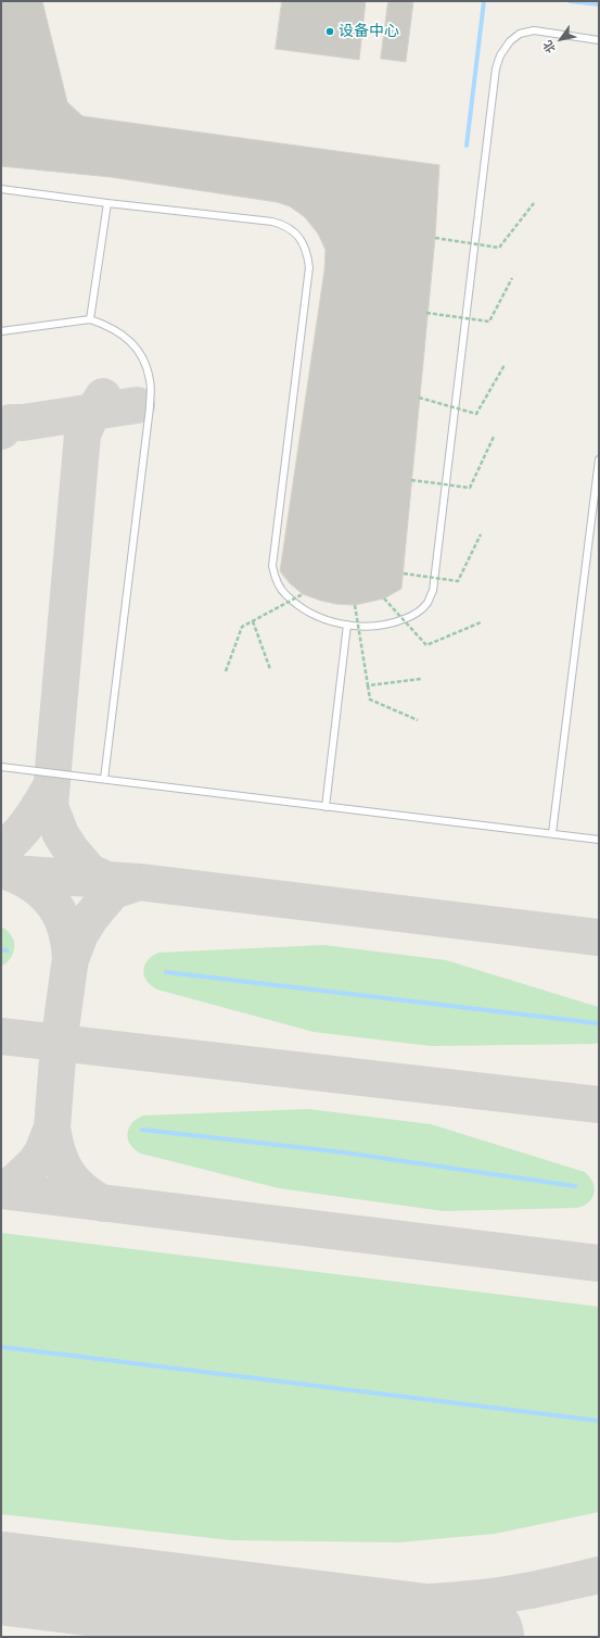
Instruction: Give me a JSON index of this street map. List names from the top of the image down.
{
  "places": ["设备中心"],
  "north": "bottom left"
}
